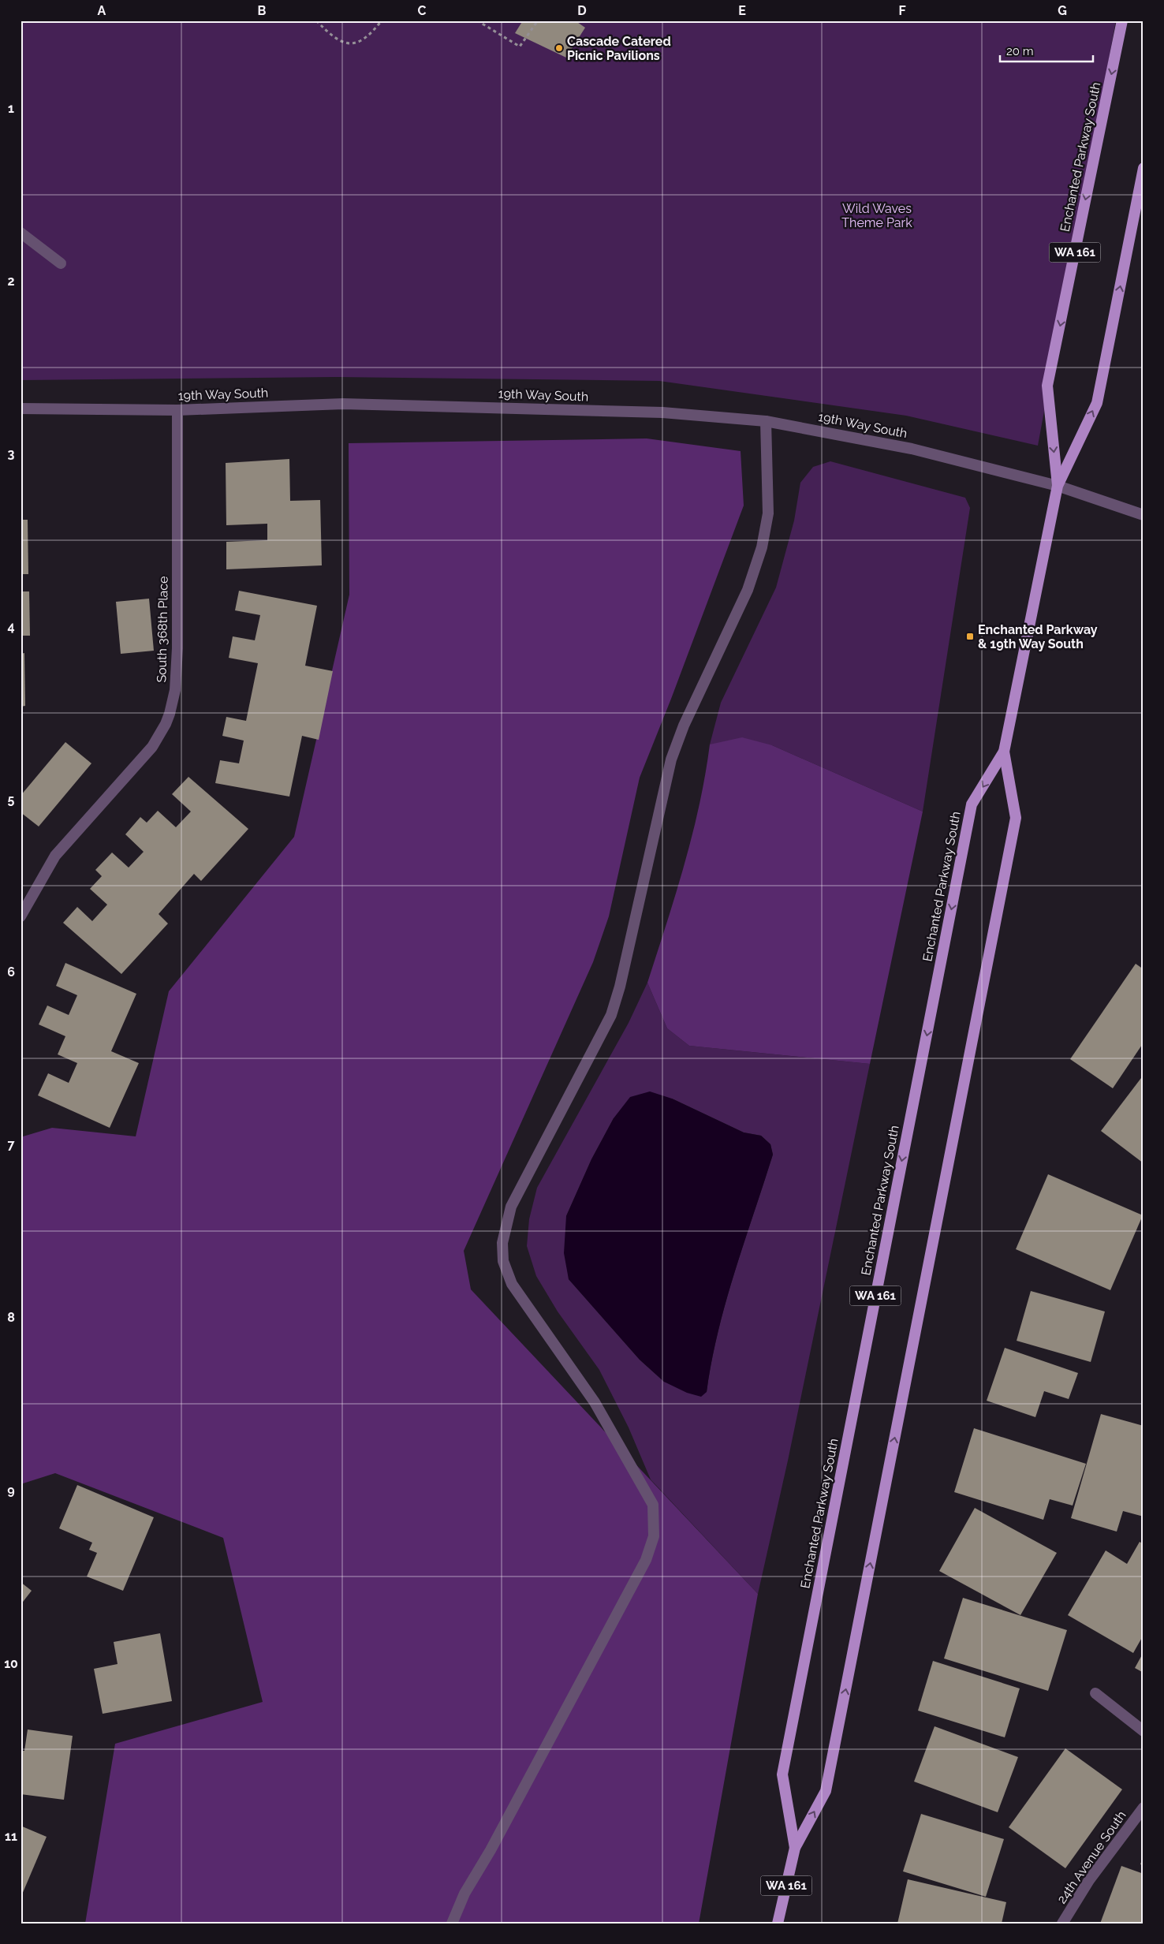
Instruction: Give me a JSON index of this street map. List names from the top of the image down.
{
  "streets": {
    "main road": ["Enchanted Parkway South", "WA 161"],
    "street": ["19th Way South", "South 368th Place", "24th Avenue South"]
  },
  "crossings": [
    ["Enchanted Parkway South", "19th Way South"],
    ["19th Way South", "South 368th Place"]
  ],
  "parks": ["Wild Waves Theme Park"],
  "places": {
    "other": ["Cascade Catered Picnic Pavilions"],
    "transit": ["Enchanted Parkway & 19th Way South"]
  },
  "scale_bar": "20 m",
  "grid": {
    "columns": [
      "A",
      "B",
      "C",
      "D",
      "E",
      "F",
      "G"
    ],
    "rows": [
      "1",
      "2",
      "3",
      "4",
      "5",
      "6",
      "7",
      "8",
      "9",
      "10",
      "11"
    ]
  }
}
